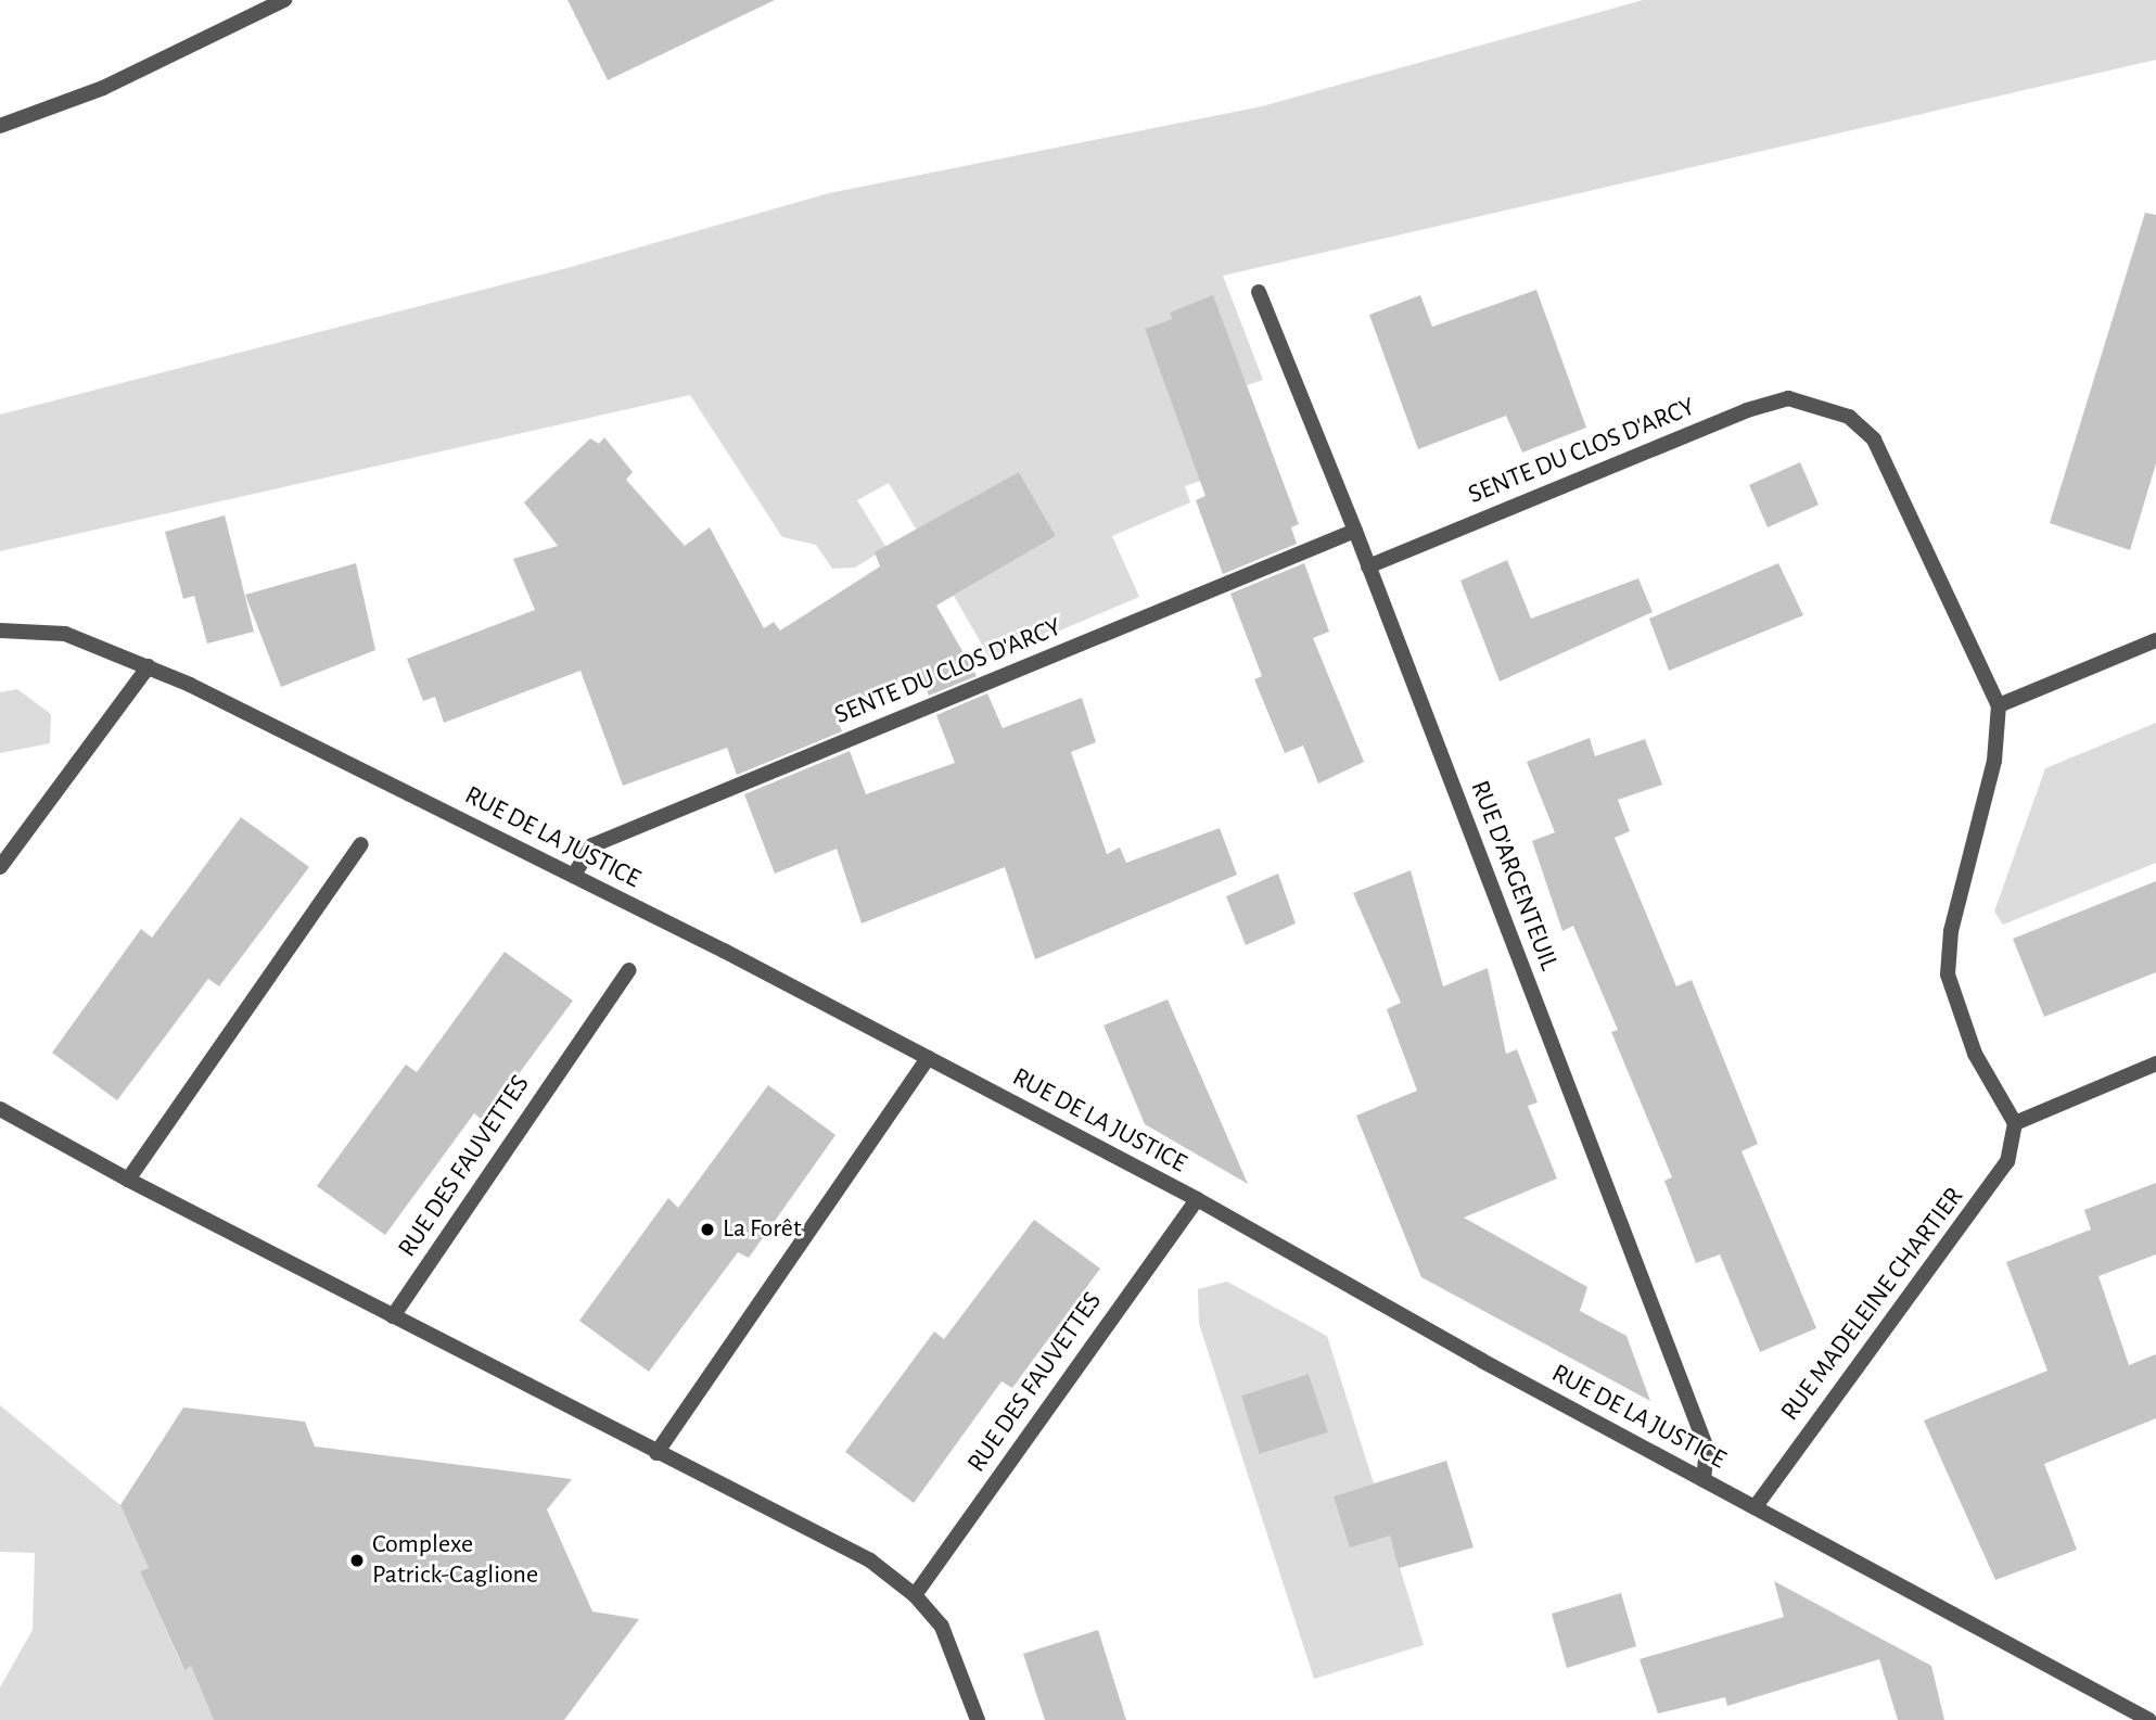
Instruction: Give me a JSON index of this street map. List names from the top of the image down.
{
  "streets": {
    "street": [
      "SENTE DU CLOS D'ARCY",
      "RUE DE LA JUSTICE",
      "RUE D'ARGENTEUIL",
      "RUE DES FAUVETTES",
      "RUE MADELEINE CHARTIER"
    ]
  },
  "crossings": [
    ["SENTE DU CLOS D'ARCY", "RUE DE LA JUSTICE"],
    ["SENTE DU CLOS D'ARCY", "RUE D'ARGENTEUIL"],
    ["RUE DE LA JUSTICE", "RUE D'ARGENTEUIL"],
    ["RUE DE LA JUSTICE", "RUE DES FAUVETTES"],
    ["RUE DE LA JUSTICE", "RUE MADELEINE CHARTIER"]
  ],
  "places": ["La Forêt", "Complexe Patrick-Caglione"]
}
